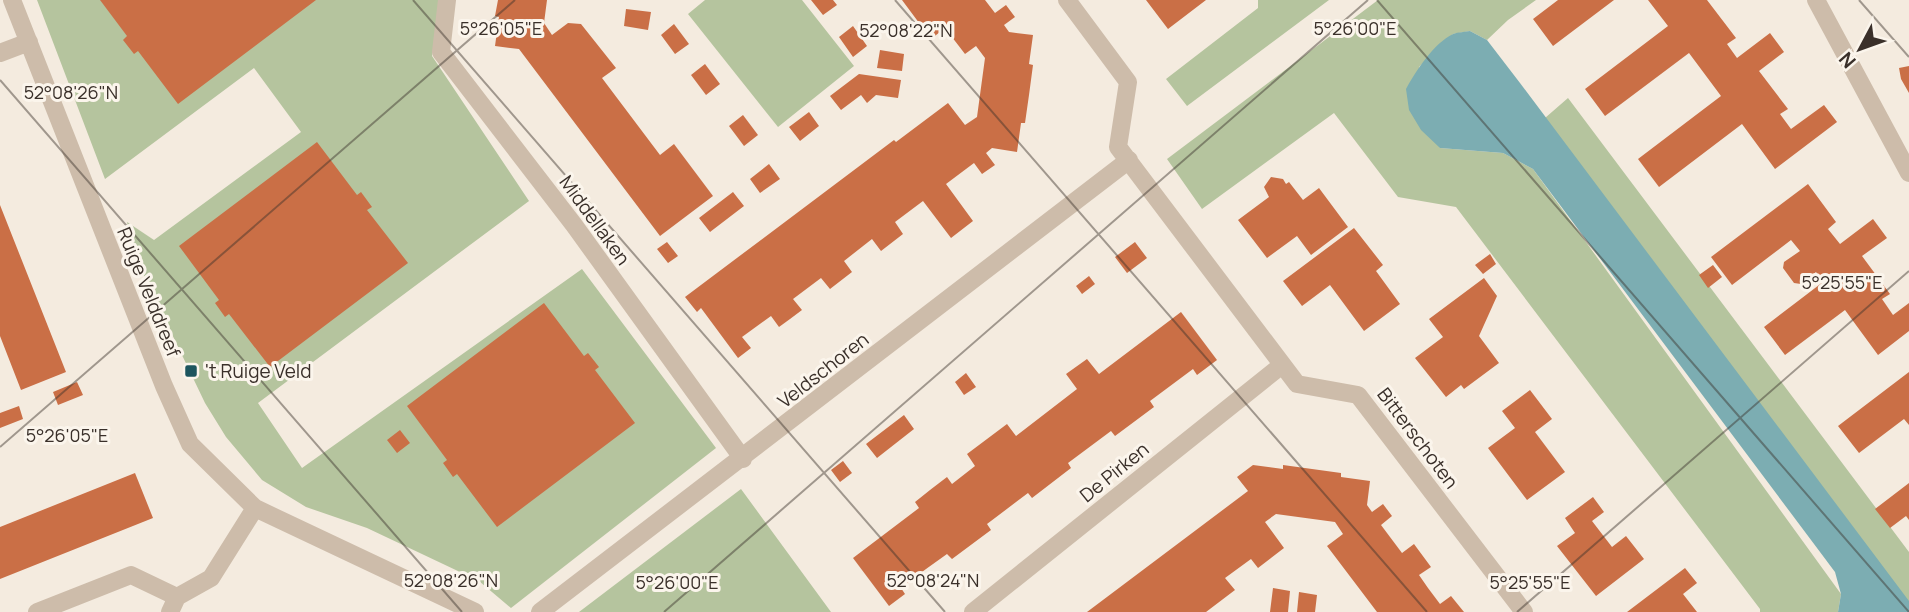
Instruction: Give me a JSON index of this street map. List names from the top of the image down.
{
  "streets": {
    "street": [
      "Middellaken",
      "Ruige Velddreef",
      "Veldschoren",
      "Bitterschoten",
      "De Pirken"
    ]
  },
  "crossings": [
    ["Middellaken", "Veldschoren"],
    ["Veldschoren", "Bitterschoten"],
    ["Bitterschoten", "De Pirken"]
  ],
  "places": {
    "transit": ["'t Ruige Veld"]
  },
  "north": "bottom left",
  "coordinates": [
    "5°26'05\"E",
    "5°26'00\"E",
    "52°08'22\"N",
    "52°08'26\"N",
    "5°25'55\"E",
    "52°08'24\"N"
  ]
}
